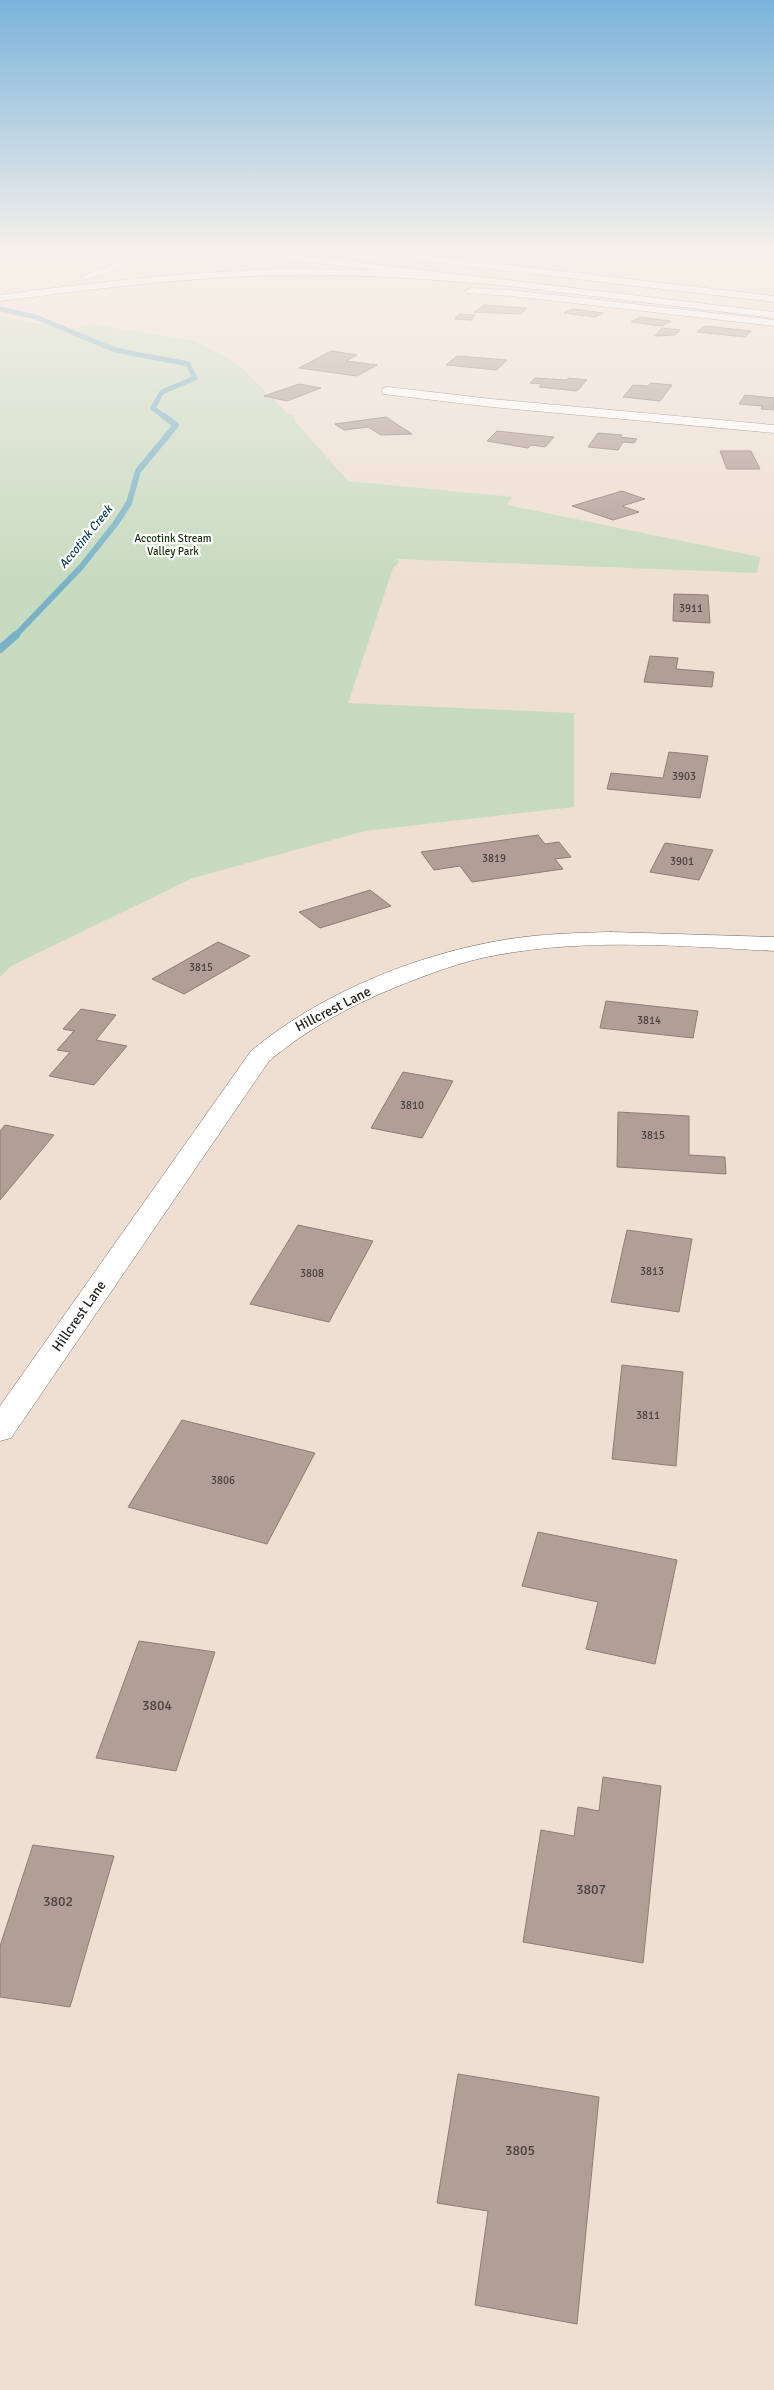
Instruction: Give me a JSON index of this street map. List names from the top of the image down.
{
  "streets": {
    "main road": ["Hillcrest Lane"]
  },
  "water": ["Accotink Creek"],
  "parks": ["Accotink Stream Valley Park"],
  "house_numbers": [
    "3911",
    "3903",
    "3819",
    "3901",
    "3815",
    "3814",
    "3810",
    "3815",
    "3813",
    "3808",
    "3811",
    "3806",
    "3804",
    "3807",
    "3802",
    "3805"
  ]
}
